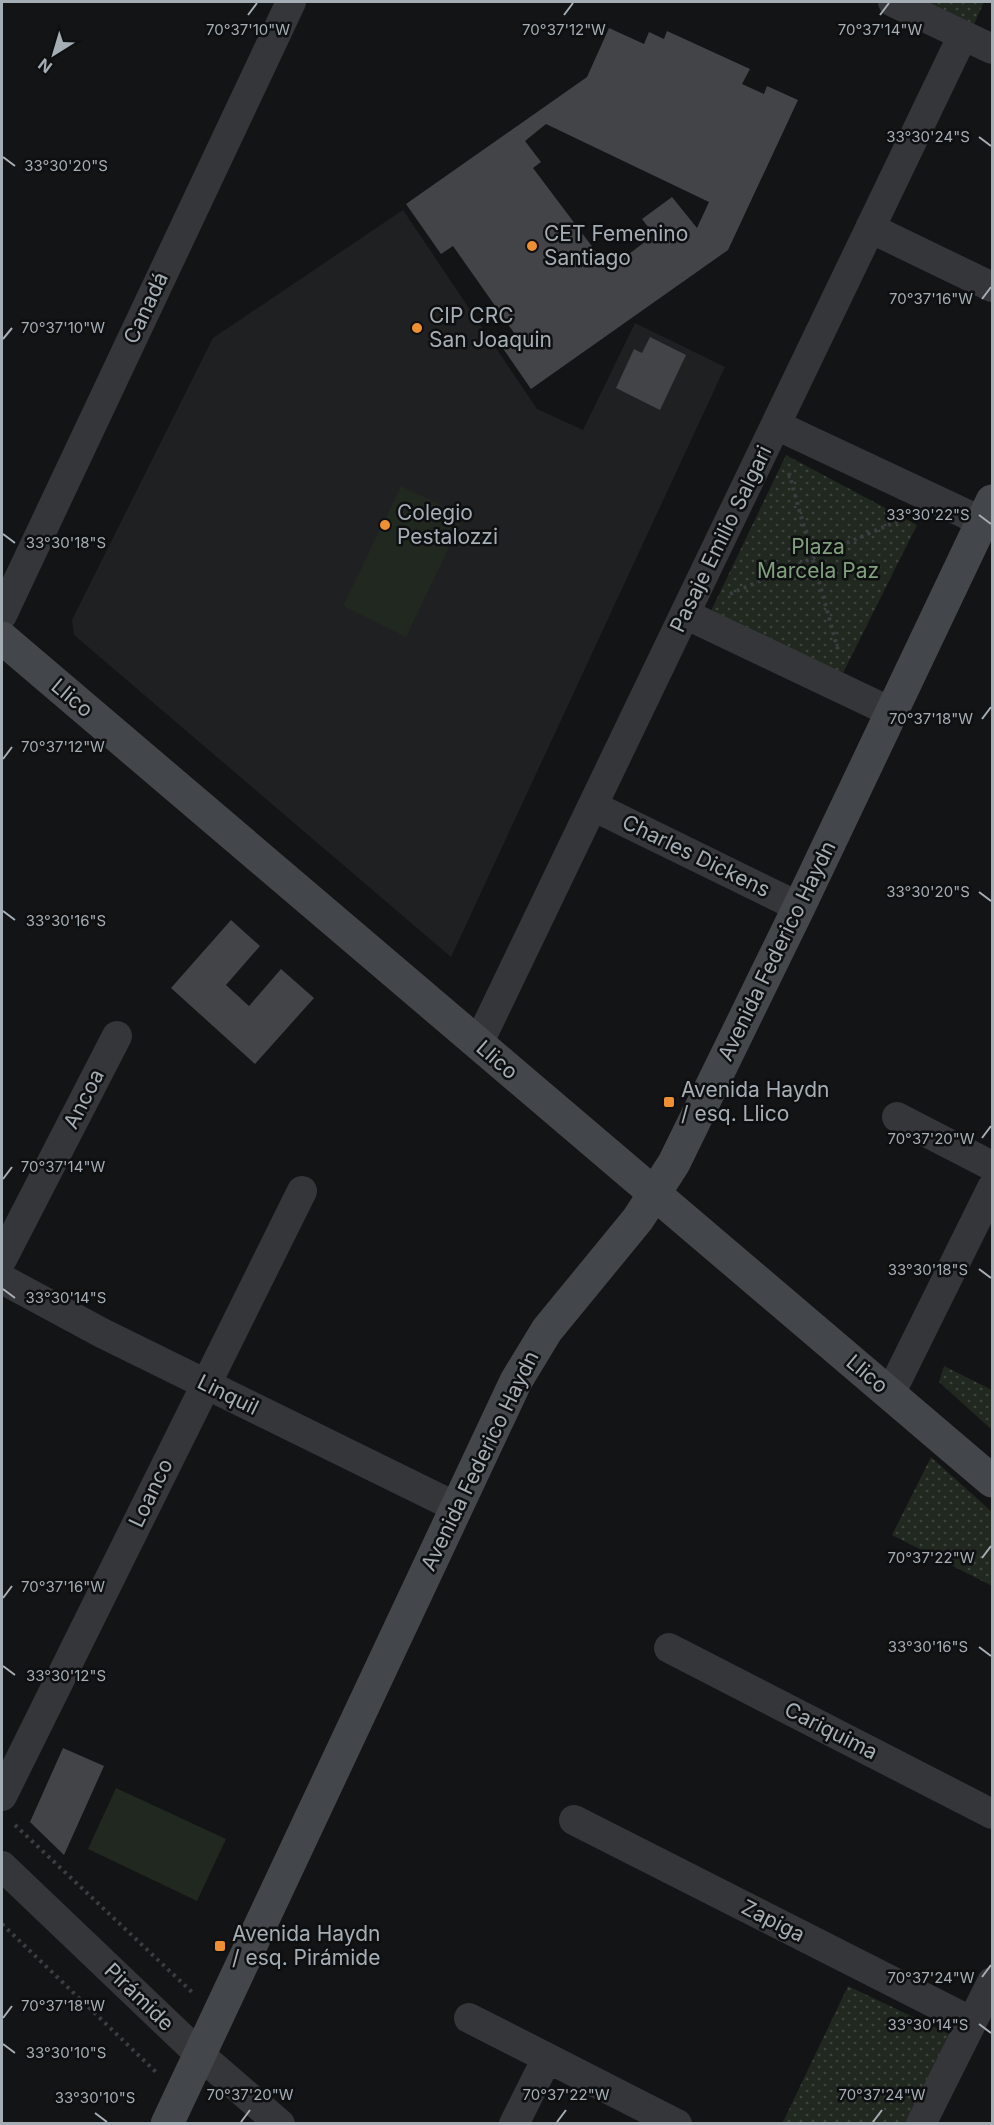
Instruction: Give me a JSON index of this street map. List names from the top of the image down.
{
  "streets": {
    "street": [
      "Canadá",
      "Pasaje Emilio Salgari",
      "Llico",
      "Charles Dickens",
      "Avenida Federico Haydn",
      "Ancoa",
      "Linquil",
      "Loanco",
      "Cariquima",
      "Zapiga",
      "Pirámide"
    ]
  },
  "crossings": [
    ["Pasaje Emilio Salgari", "Llico"],
    ["Pasaje Emilio Salgari", "Charles Dickens"],
    ["Llico", "Avenida Federico Haydn"],
    ["Charles Dickens", "Avenida Federico Haydn"],
    ["Avenida Federico Haydn", "Linquil"],
    ["Avenida Federico Haydn", "Pirámide"],
    ["Linquil", "Loanco"]
  ],
  "parks": ["Plaza Marcela Paz"],
  "places": {
    "other": ["CET Femenino Santiago", "CIP CRC San Joaquin", "Colegio Pestalozzi"],
    "transit": ["Avenida Haydn / esq. Llico", "Avenida Haydn / esq. Pirámide"]
  },
  "north": "bottom left",
  "coordinates": [
    "70°37'10\"W",
    "70°37'12\"W",
    "70°37'14\"W",
    "33°30'24\"S",
    "33°30'20\"S",
    "70°37'16\"W",
    "33°30'22\"S",
    "33°30'18\"S",
    "70°37'18\"W",
    "33°30'16\"S",
    "70°37'20\"W",
    "33°30'14\"S",
    "70°37'22\"W",
    "33°30'12\"S",
    "70°37'24\"W",
    "33°30'10\"S"
  ]
}
